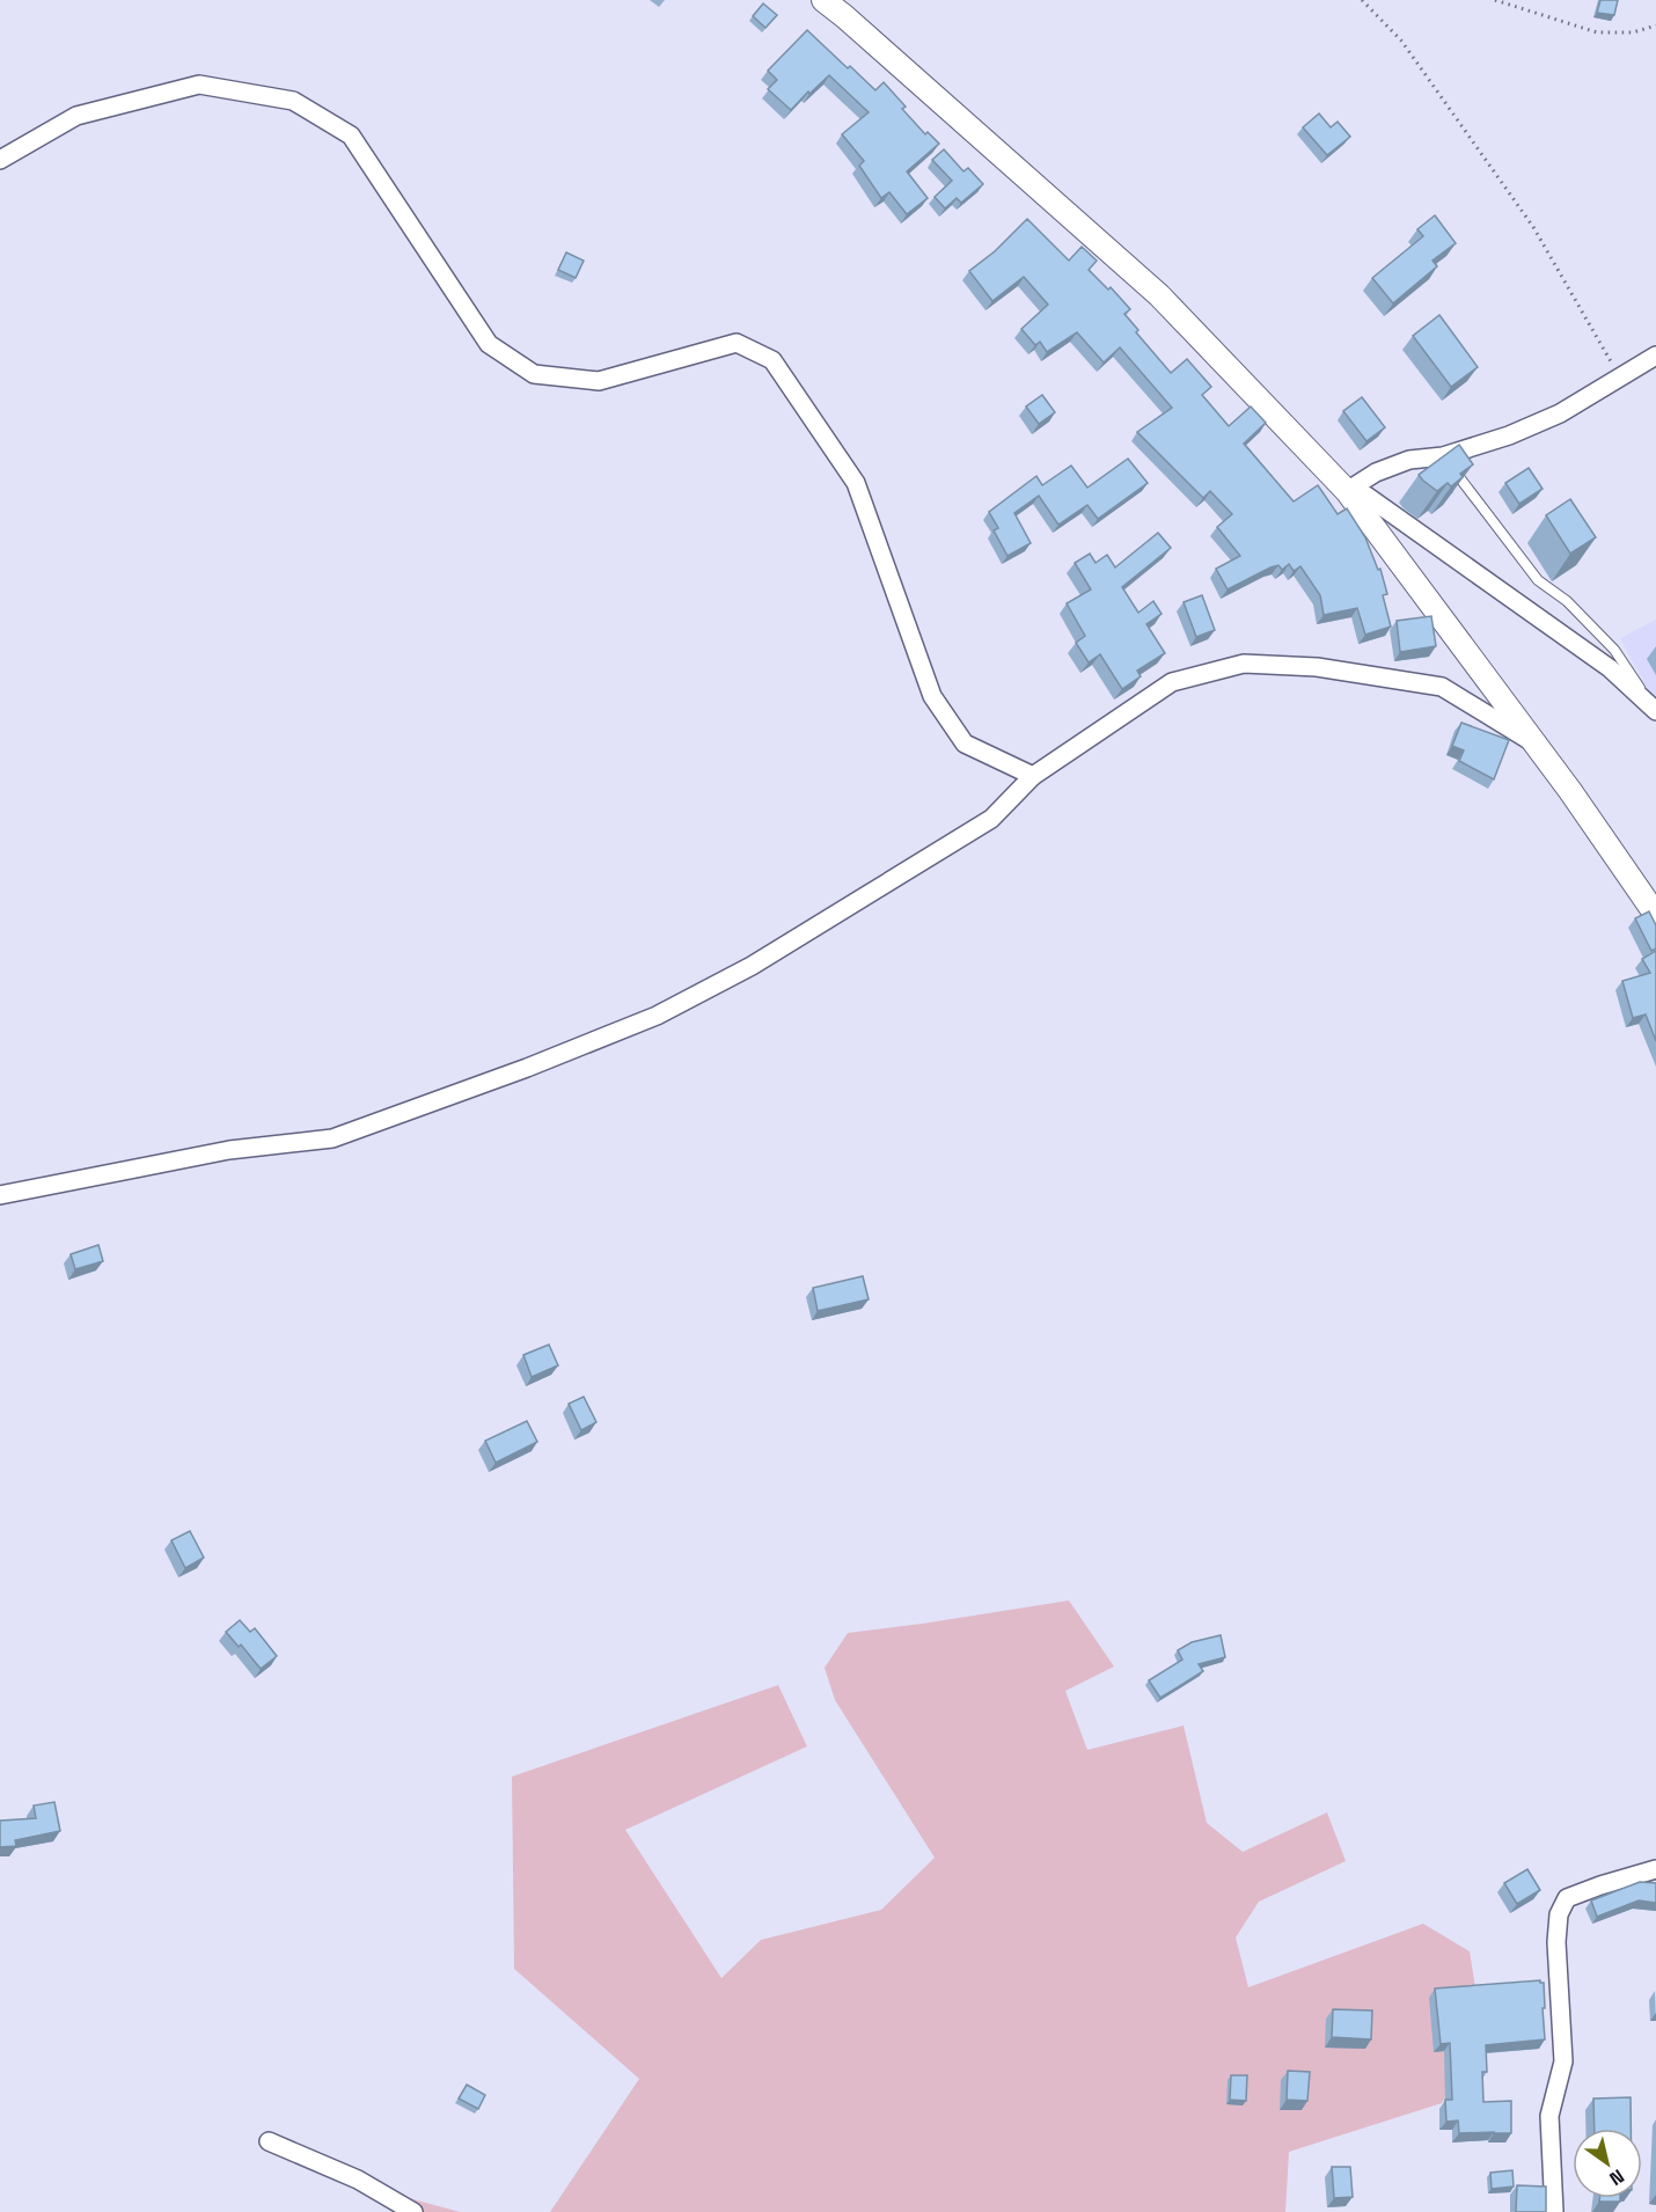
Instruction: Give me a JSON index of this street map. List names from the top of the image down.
{
  "north": "bottom right"
}
